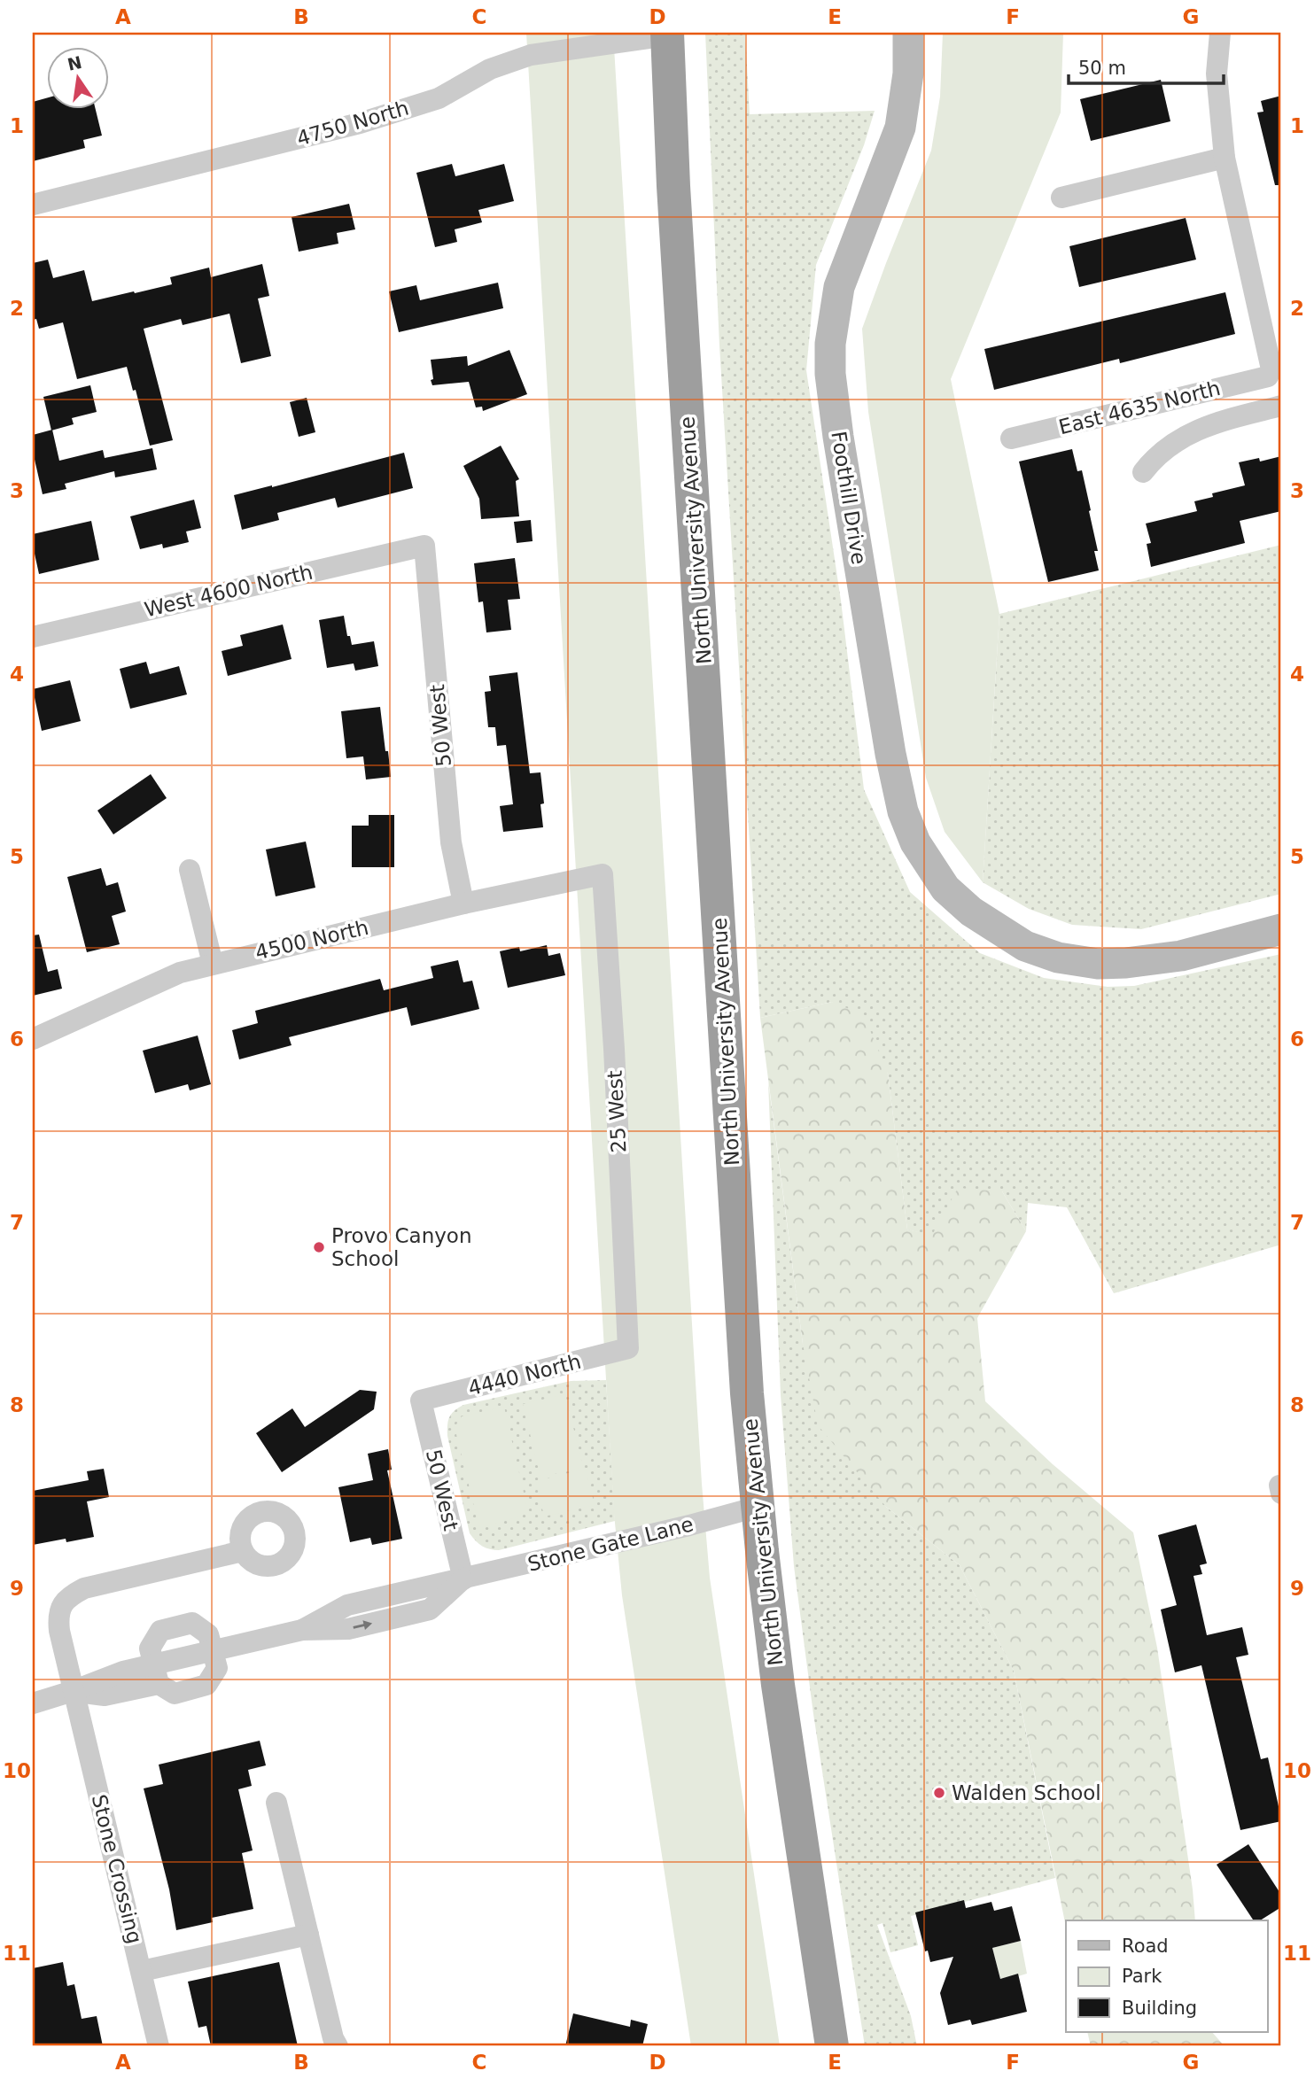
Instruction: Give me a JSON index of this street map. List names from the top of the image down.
{
  "streets": {
    "highway": ["North University Avenue"],
    "main road": ["Foothill Drive"],
    "street": [
      "4750 North",
      "East 4635 North",
      "West 4600 North",
      "50 West",
      "4500 North",
      "25 West",
      "4440 North",
      "Stone Gate Lane",
      "Stone Crossing"
    ]
  },
  "crossings": [
    ["4750 North", "North University Avenue"],
    ["North University Avenue", "Stone Gate Lane"],
    ["West 4600 North", "50 West"],
    ["50 West", "4500 North"],
    ["50 West", "4440 North"],
    ["50 West", "Stone Gate Lane"],
    ["4500 North", "25 West"],
    ["25 West", "4440 North"],
    ["Stone Gate Lane", "Stone Crossing"]
  ],
  "places": ["Provo Canyon School", "Walden School"],
  "legend": ["Road", "Park", "Building"],
  "scale_bar": "50 m",
  "north": "top",
  "grid": {
    "columns": [
      "A",
      "B",
      "C",
      "D",
      "E",
      "F",
      "G"
    ],
    "rows": [
      "1",
      "2",
      "3",
      "4",
      "5",
      "6",
      "7",
      "8",
      "9",
      "10",
      "11"
    ]
  }
}
